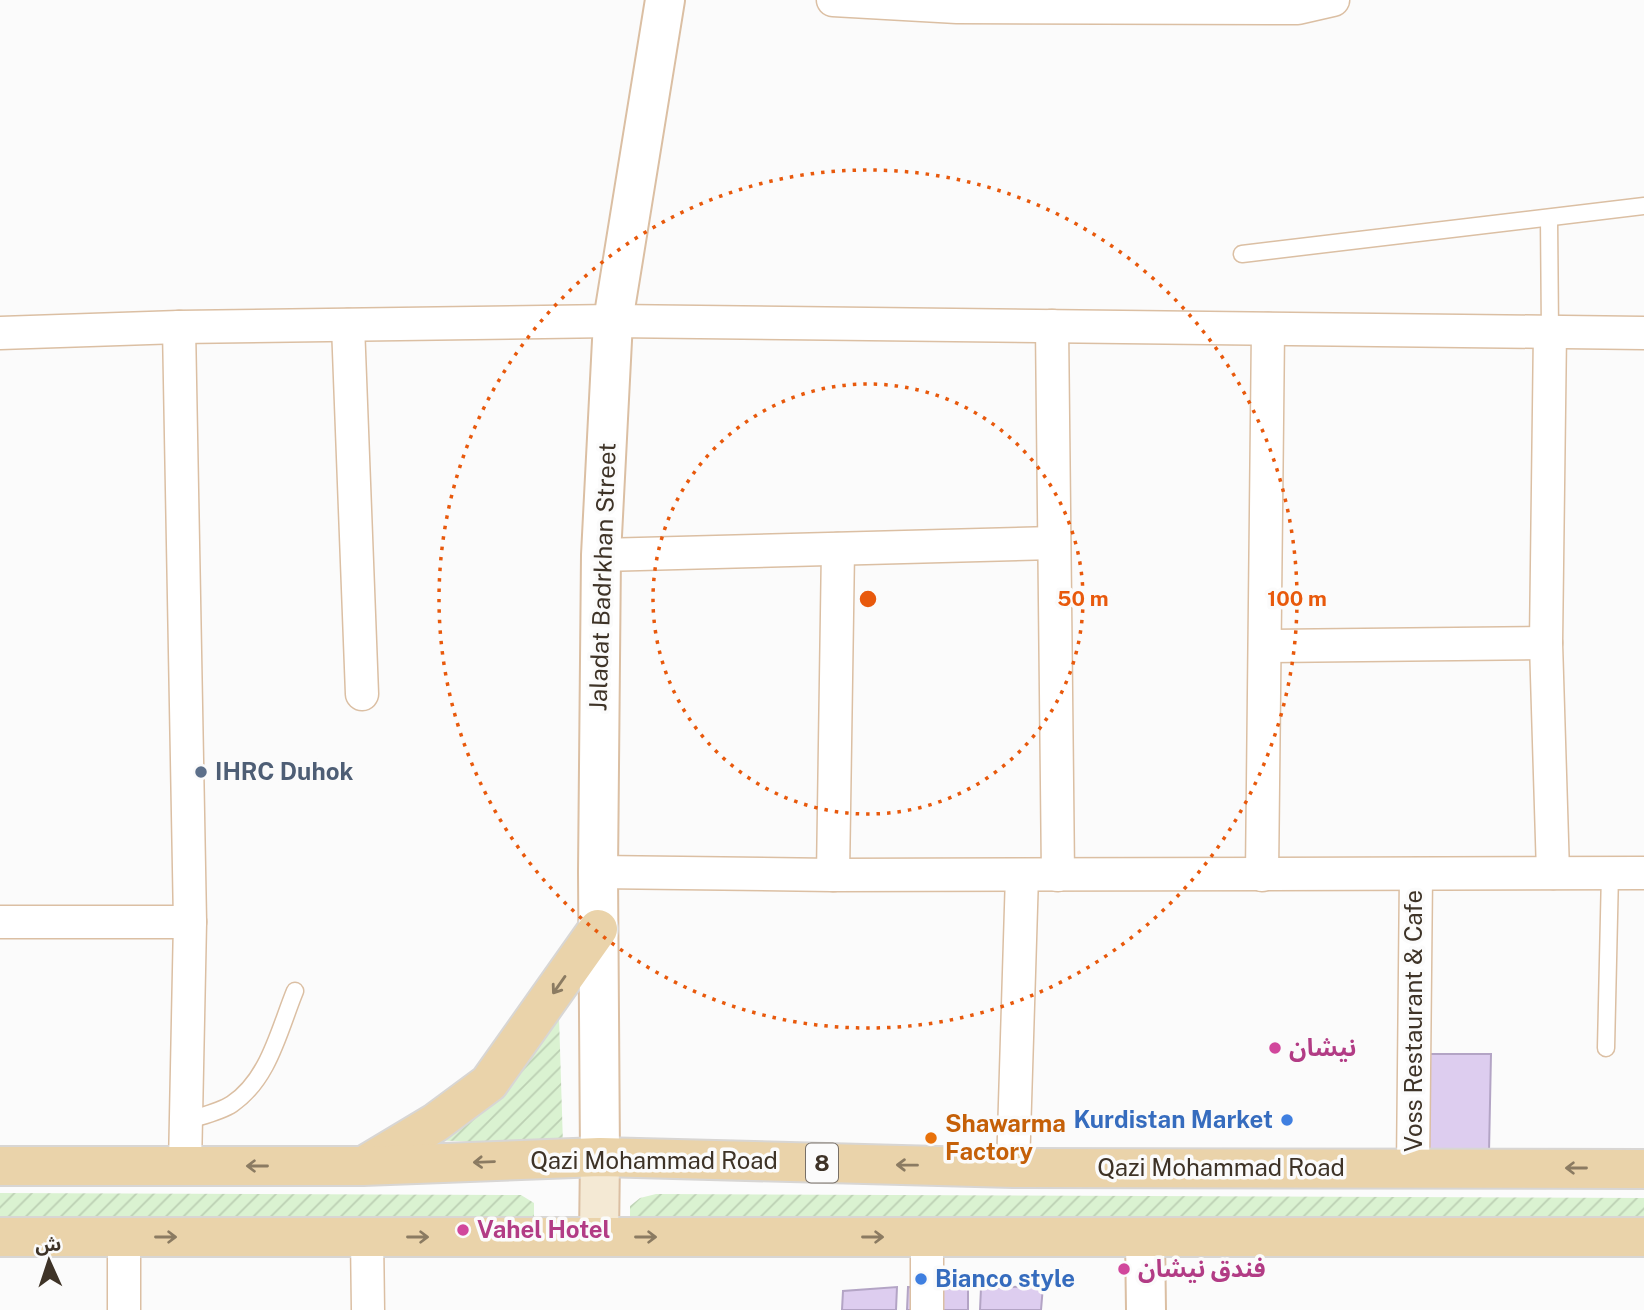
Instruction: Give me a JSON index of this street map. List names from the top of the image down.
{
  "streets": {
    "main road": ["Qazi Mohammad Road", "8"],
    "street": ["Jaladat Badrkhan Street", "Voss Restaurant & Cafe"]
  },
  "crossings": [
    ["Jaladat Badrkhan Street", "Qazi Mohammad Road"],
    ["Voss Restaurant & Cafe", "Qazi Mohammad Road"]
  ],
  "places": [
    "IHRC Duhok",
    "نيشان",
    "Kurdistan Market",
    "Shawarma Factory",
    "Vahel Hotel",
    "فندق نيشان",
    "Bianco style"
  ],
  "north": "top",
  "rings": ["50 m", "100 m"]
}
